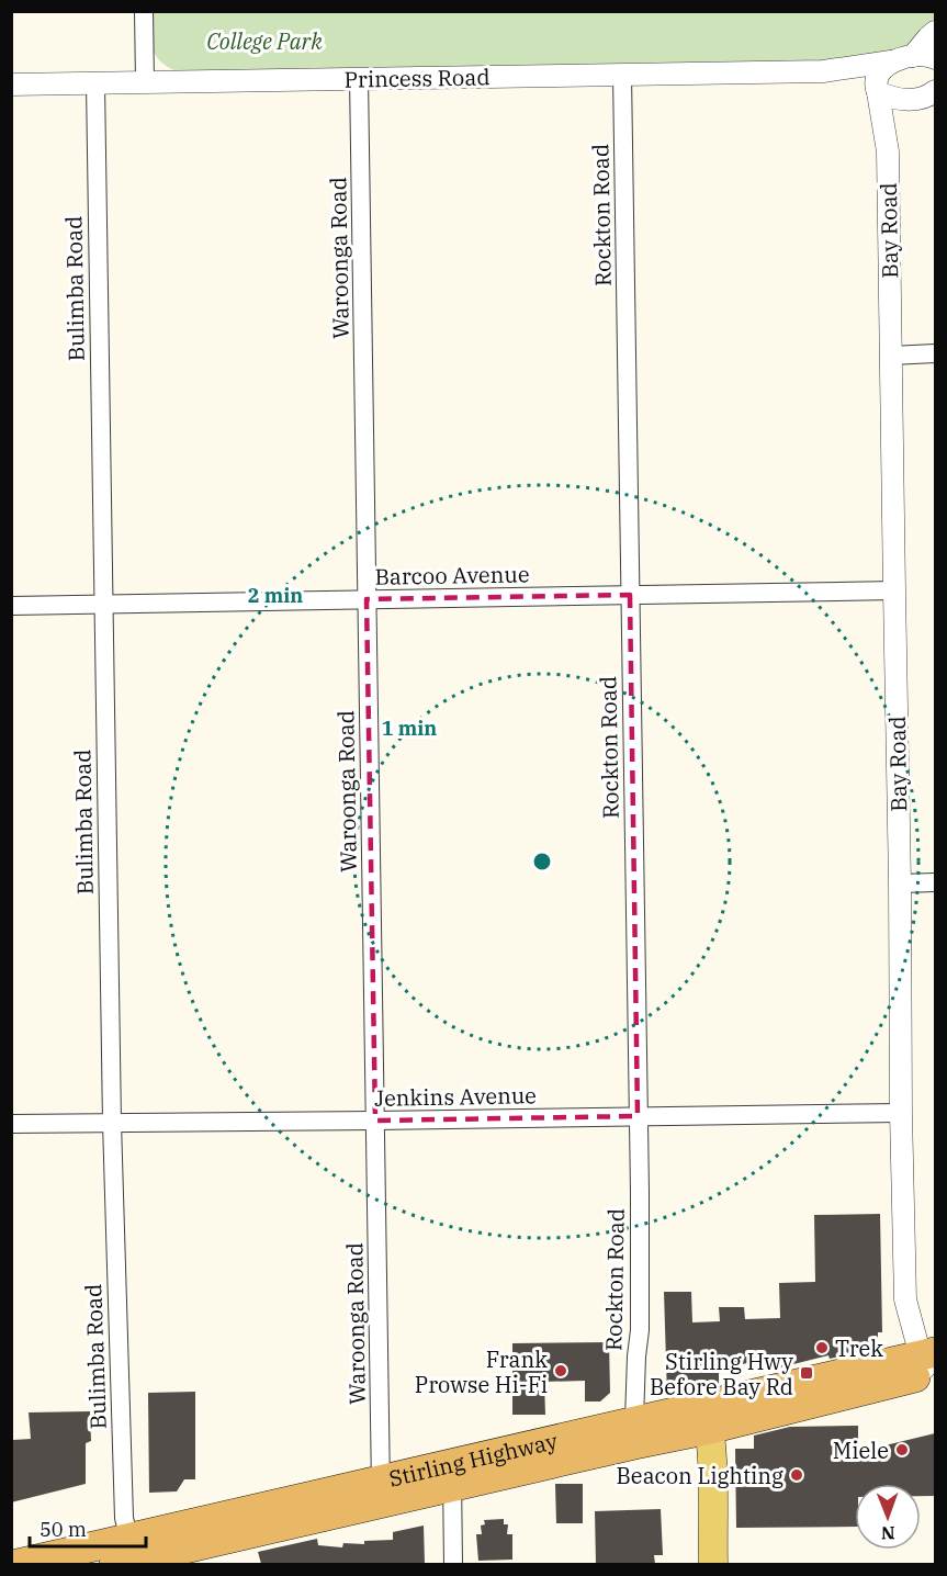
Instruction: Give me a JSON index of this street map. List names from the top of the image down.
{
  "streets": {
    "highway": ["Stirling Highway"],
    "street": [
      "Princess Road",
      "Rockton Road",
      "Bay Road",
      "Waroonga Road",
      "Bulimba Road",
      "Barcoo Avenue",
      "Jenkins Avenue"
    ]
  },
  "crossings": [
    ["Princess Road", "Rockton Road"],
    ["Princess Road", "Bay Road"],
    ["Princess Road", "Waroonga Road"],
    ["Princess Road", "Bulimba Road"],
    ["Rockton Road", "Barcoo Avenue"],
    ["Rockton Road", "Jenkins Avenue"],
    ["Rockton Road", "Stirling Highway"],
    ["Bay Road", "Barcoo Avenue"],
    ["Bay Road", "Jenkins Avenue"],
    ["Bay Road", "Stirling Highway"],
    ["Waroonga Road", "Barcoo Avenue"],
    ["Waroonga Road", "Jenkins Avenue"],
    ["Waroonga Road", "Stirling Highway"],
    ["Bulimba Road", "Barcoo Avenue"],
    ["Bulimba Road", "Jenkins Avenue"],
    ["Bulimba Road", "Stirling Highway"]
  ],
  "parks": ["College Park"],
  "places": {
    "other": [
      "Trek",
      "Frank Prowse Hi-Fi",
      "Miele",
      "Beacon Lighting"
    ],
    "transit": ["Stirling Hwy Before Bay Rd"]
  },
  "scale_bar": "50 m",
  "north": "bottom",
  "rings": ["2 min", "1 min"]
}
